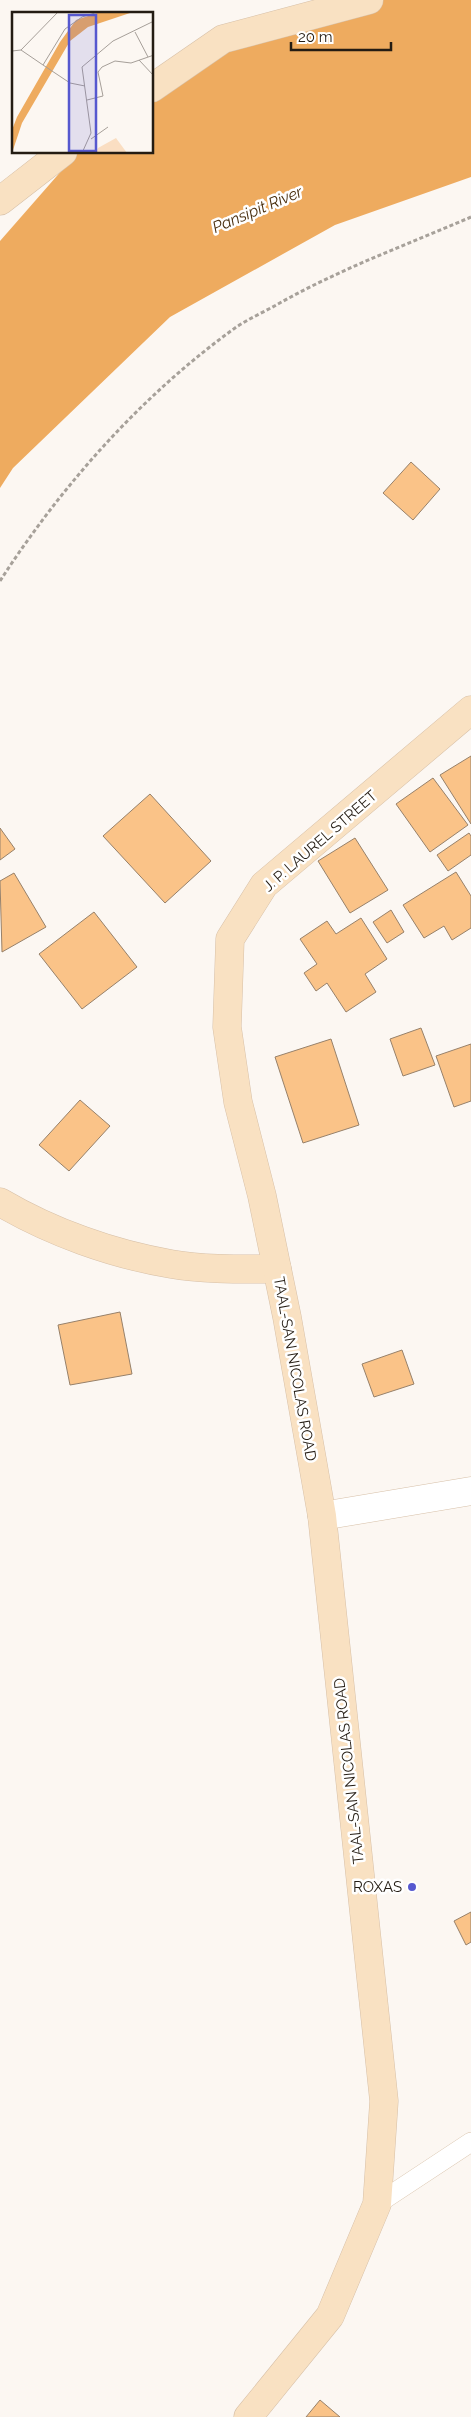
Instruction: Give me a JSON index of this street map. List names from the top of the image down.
{
  "streets": {
    "main road": ["J. P. LAUREL STREET", "TAAL-SAN NICOLAS ROAD"]
  },
  "crossings": [
    ["J. P. LAUREL STREET", "TAAL-SAN NICOLAS ROAD"]
  ],
  "water": ["Pansipit River"],
  "places": ["ROXAS"],
  "scale_bar": "20 m"
}
